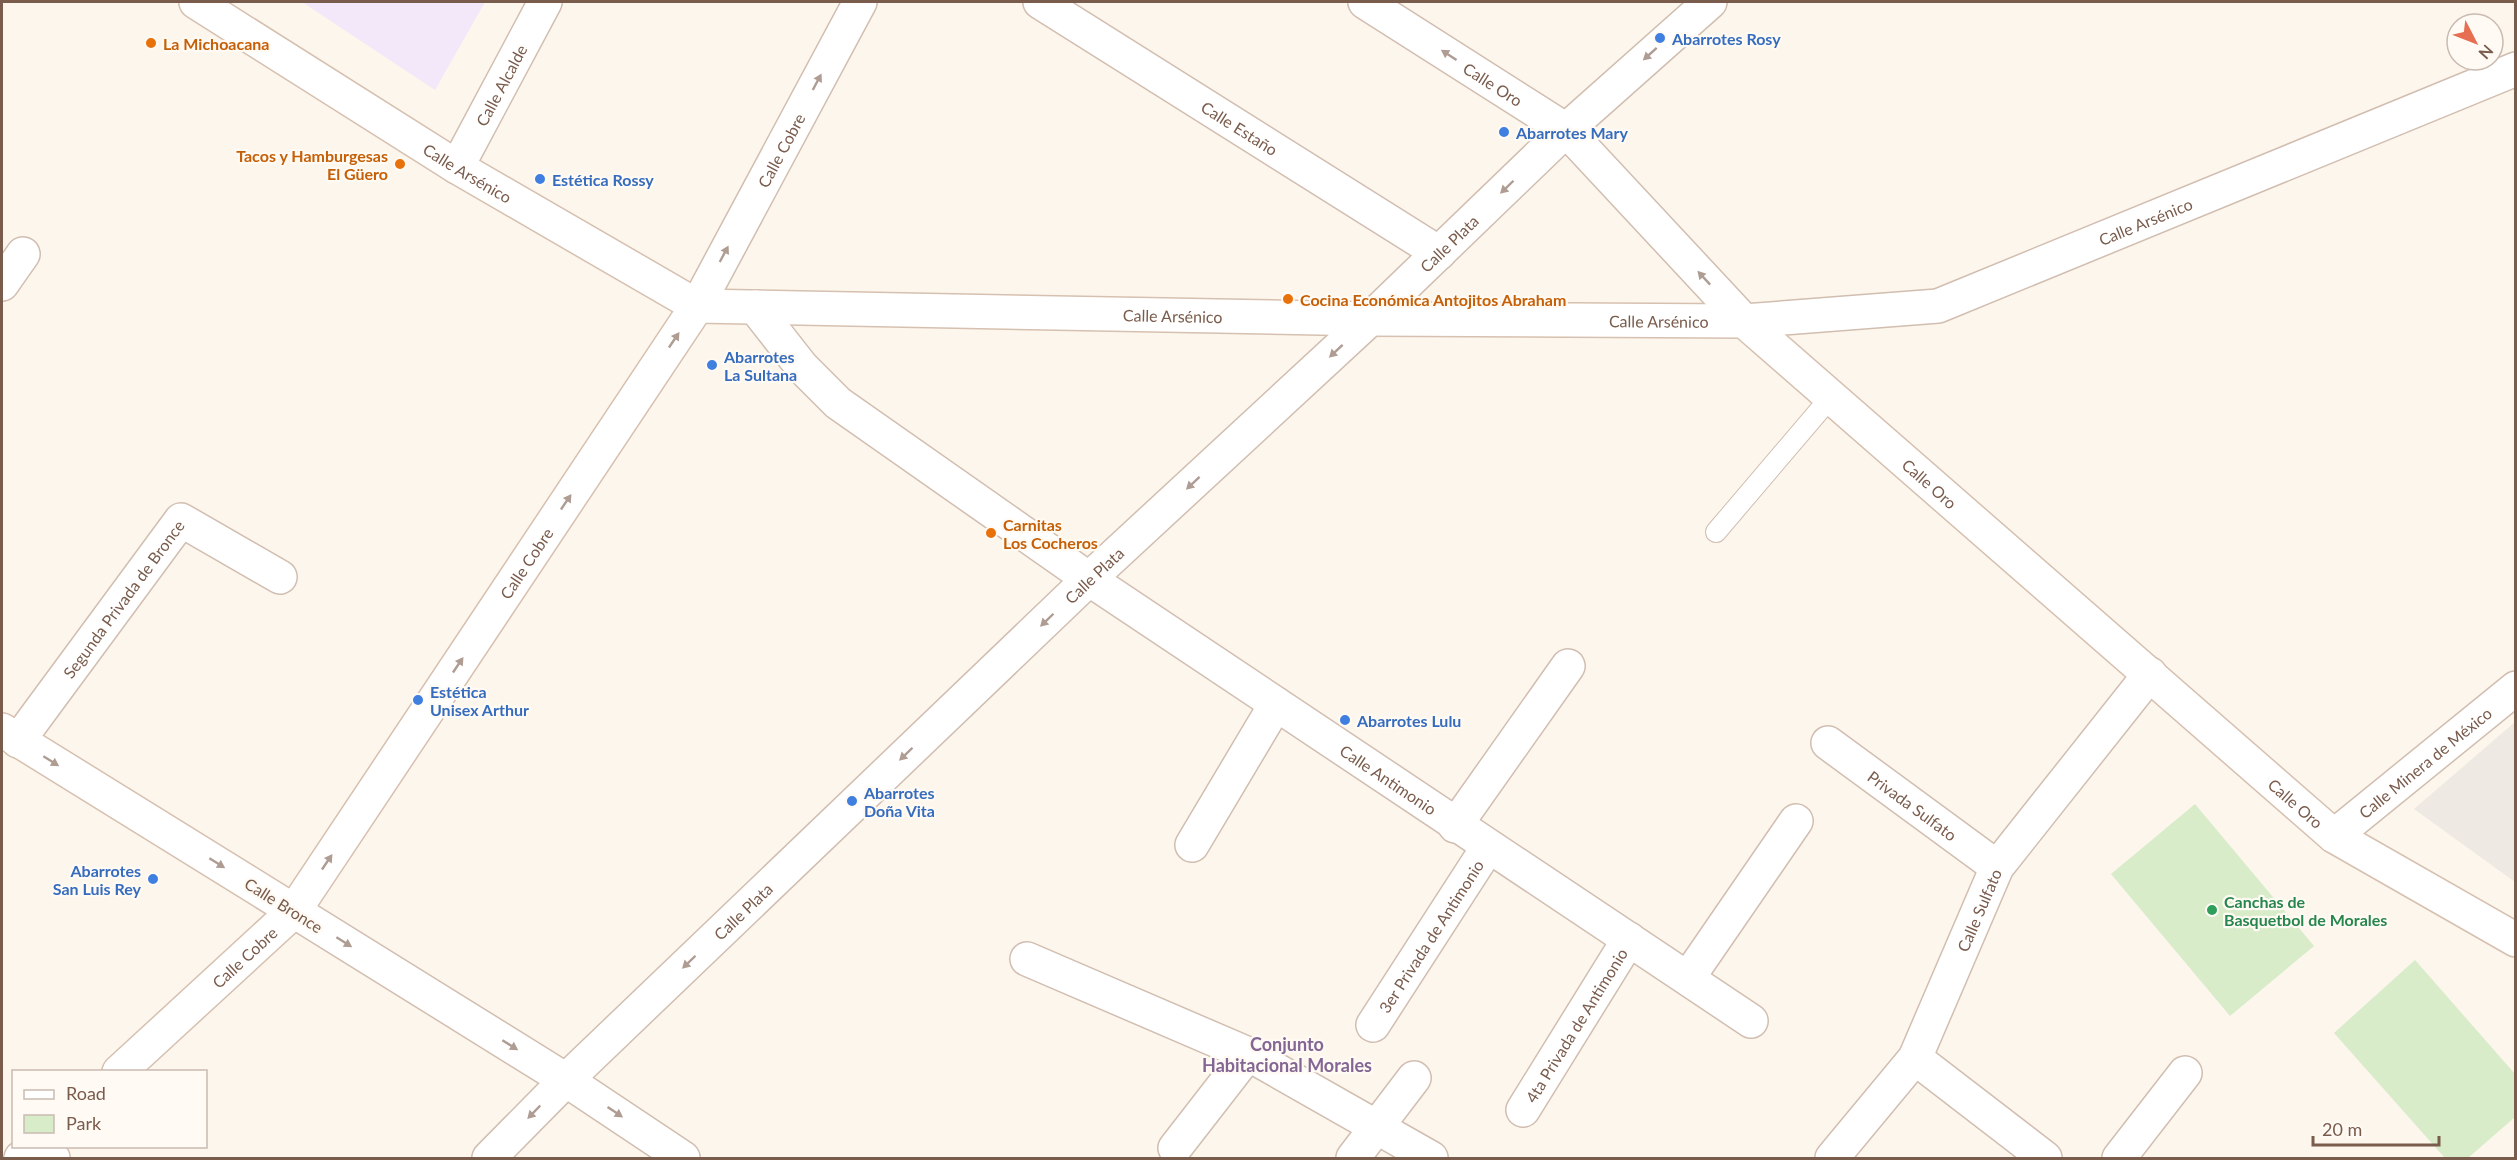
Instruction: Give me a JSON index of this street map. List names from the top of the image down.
{
  "streets": {
    "street": [
      "Calle Alcalde",
      "Calle Oro",
      "Calle Estaño",
      "Calle Cobre",
      "Calle Arsénico",
      "Calle Plata",
      "Segunda Privada de Bronce",
      "Calle Minera de México",
      "Calle Antimonio",
      "Privada Sulfato",
      "Calle Bronce",
      "Calle Sulfato",
      "3er Privada de Antimonio",
      "4ta Privada de Antimonio"
    ]
  },
  "crossings": [
    ["Calle Alcalde", "Calle Arsénico"],
    ["Calle Oro", "Calle Arsénico"],
    ["Calle Oro", "Calle Plata"],
    ["Calle Oro", "Calle Minera de México"],
    ["Calle Oro", "Calle Sulfato"],
    ["Calle Estaño", "Calle Plata"],
    ["Calle Cobre", "Calle Arsénico"],
    ["Calle Cobre", "Calle Bronce"],
    ["Calle Arsénico", "Calle Plata"],
    ["Calle Plata", "Calle Antimonio"],
    ["Calle Plata", "Calle Bronce"],
    ["Segunda Privada de Bronce", "Calle Bronce"],
    ["Calle Antimonio", "3er Privada de Antimonio"],
    ["Calle Antimonio", "4ta Privada de Antimonio"],
    ["Privada Sulfato", "Calle Sulfato"]
  ],
  "one_way": ["Calle Cobre", "Calle Plata", "Calle Bronce"],
  "districts": ["Conjunto Habitacional Morales"],
  "places": [
    "Abarrotes Rosy",
    "La Michoacana",
    "Abarrotes Mary",
    "Tacos y Hamburgesas El Güero",
    "Estética Rossy",
    "Cocina Económica Antojitos Abraham",
    "Abarrotes La Sultana",
    "Carnitas Los Cocheros",
    "Estética Unisex Arthur",
    "Abarrotes Lulu",
    "Abarrotes Doña Vita",
    "Abarrotes San Luis Rey",
    "Canchas de Basquetbol de Morales"
  ],
  "legend": ["Road", "Park"],
  "scale_bar": "20 m",
  "north": "bottom right"
}
